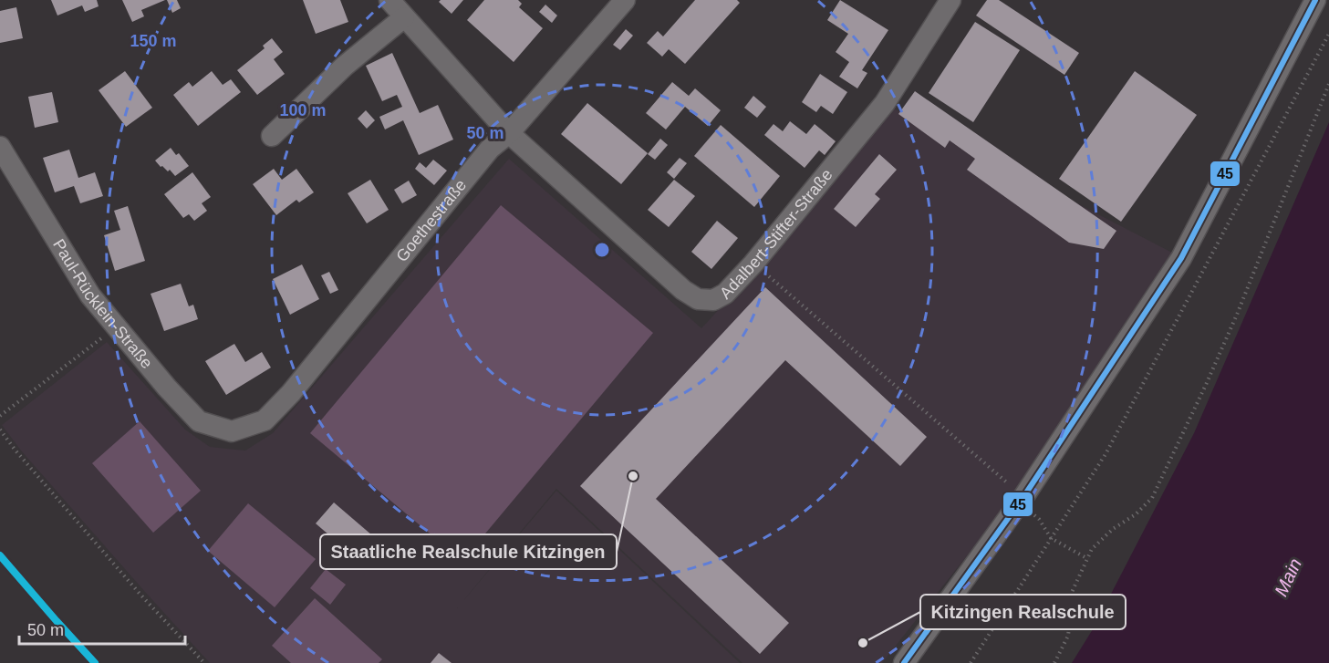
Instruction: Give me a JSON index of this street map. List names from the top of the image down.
{
  "streets": {
    "street": ["Goethestraße", "Adalbert-Stifter-Straße", "Paul-Rücklein-Straße"]
  },
  "crossings": [
    ["Goethestraße", "Adalbert-Stifter-Straße"],
    ["Goethestraße", "Paul-Rücklein-Straße"]
  ],
  "water": ["Main"],
  "places": ["Staatliche Realschule Kitzingen", "Kitzingen Realschule"],
  "lines": ["transit line 45"],
  "scale_bar": "50 m",
  "rings": ["150 m", "100 m", "50 m"]
}
